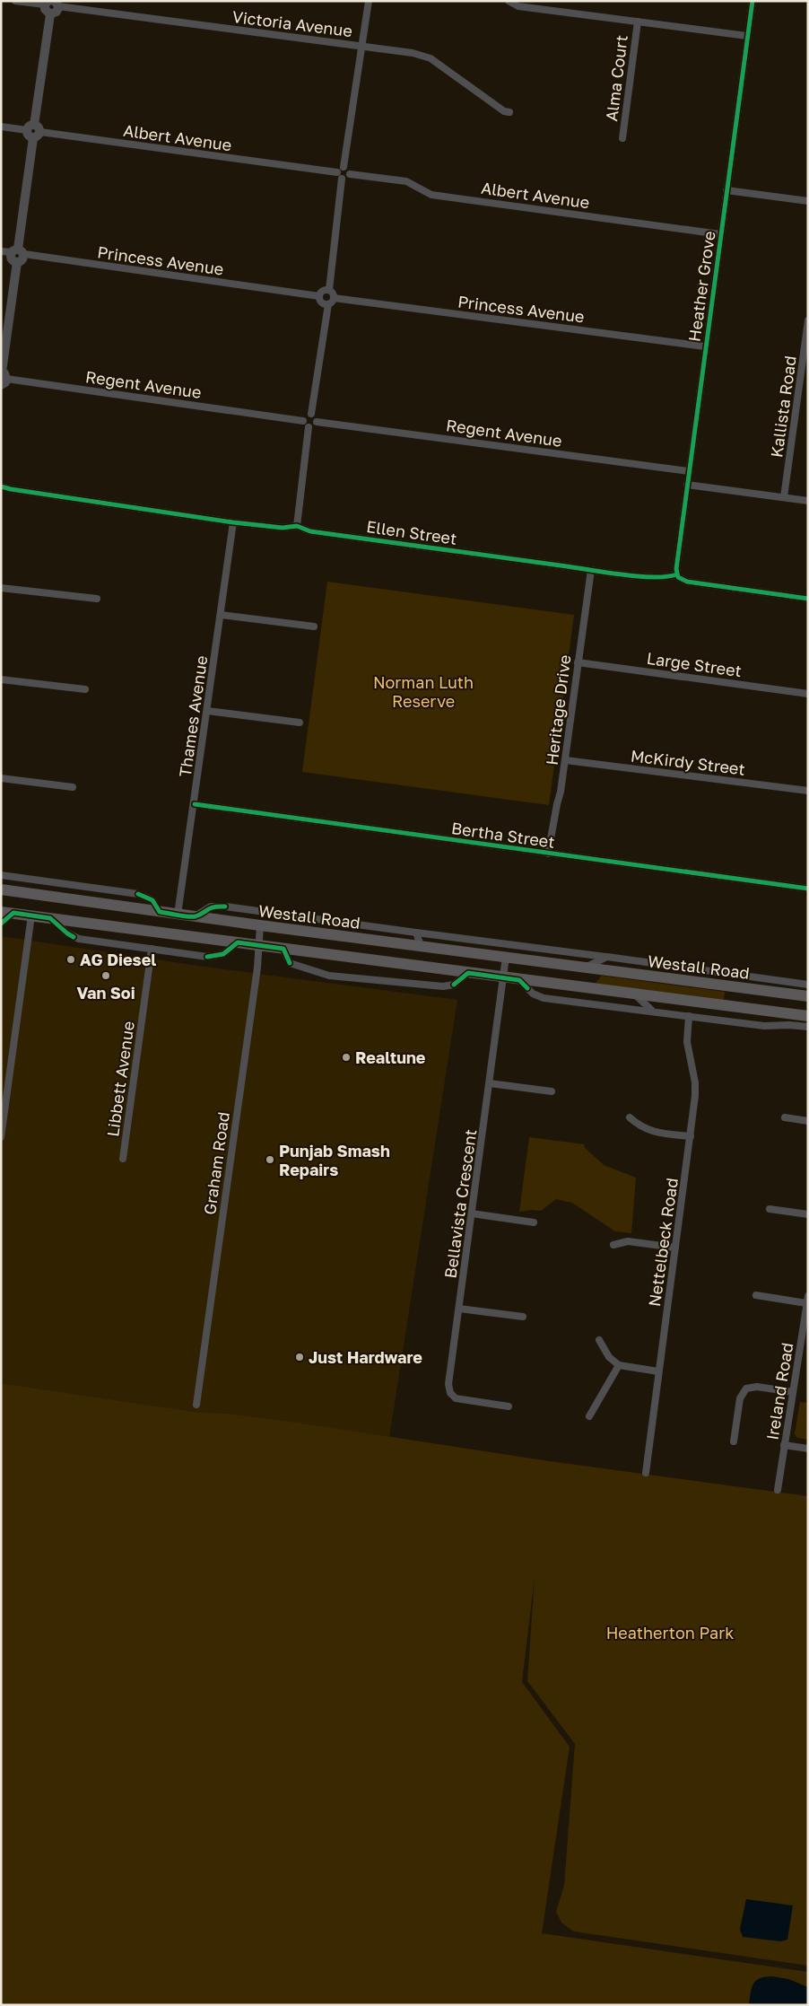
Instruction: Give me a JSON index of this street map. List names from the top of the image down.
{
  "streets": {
    "main road": ["Westall Road"],
    "street": [
      "Victoria Avenue",
      "Alma Court",
      "Albert Avenue",
      "Princess Avenue",
      "Heather Grove",
      "Regent Avenue",
      "Kallista Road",
      "Ellen Street",
      "Large Street",
      "Heritage Drive",
      "Thames Avenue",
      "McKirdy Street",
      "Bertha Street",
      "Libbett Avenue",
      "Graham Road",
      "Bellavista Crescent",
      "Nettelbeck Road",
      "Ireland Road"
    ]
  },
  "crossings": [
    ["Albert Avenue", "Heather Grove"],
    ["Princess Avenue", "Heather Grove"],
    ["Heather Grove", "Regent Avenue"],
    ["Heather Grove", "Ellen Street"],
    ["Ellen Street", "Heritage Drive"],
    ["Ellen Street", "Thames Avenue"],
    ["Large Street", "Heritage Drive"],
    ["Heritage Drive", "McKirdy Street"],
    ["Heritage Drive", "Bertha Street"],
    ["Thames Avenue", "Bertha Street"],
    ["Thames Avenue", "Westall Road"],
    ["Westall Road", "Graham Road"],
    ["Westall Road", "Bellavista Crescent"]
  ],
  "parks": ["Norman Luth Reserve", "Heatherton Park"],
  "places": [
    "AG Diesel",
    "Van Soi",
    "Realtune",
    "Punjab Smash Repairs",
    "Just Hardware"
  ]
}
